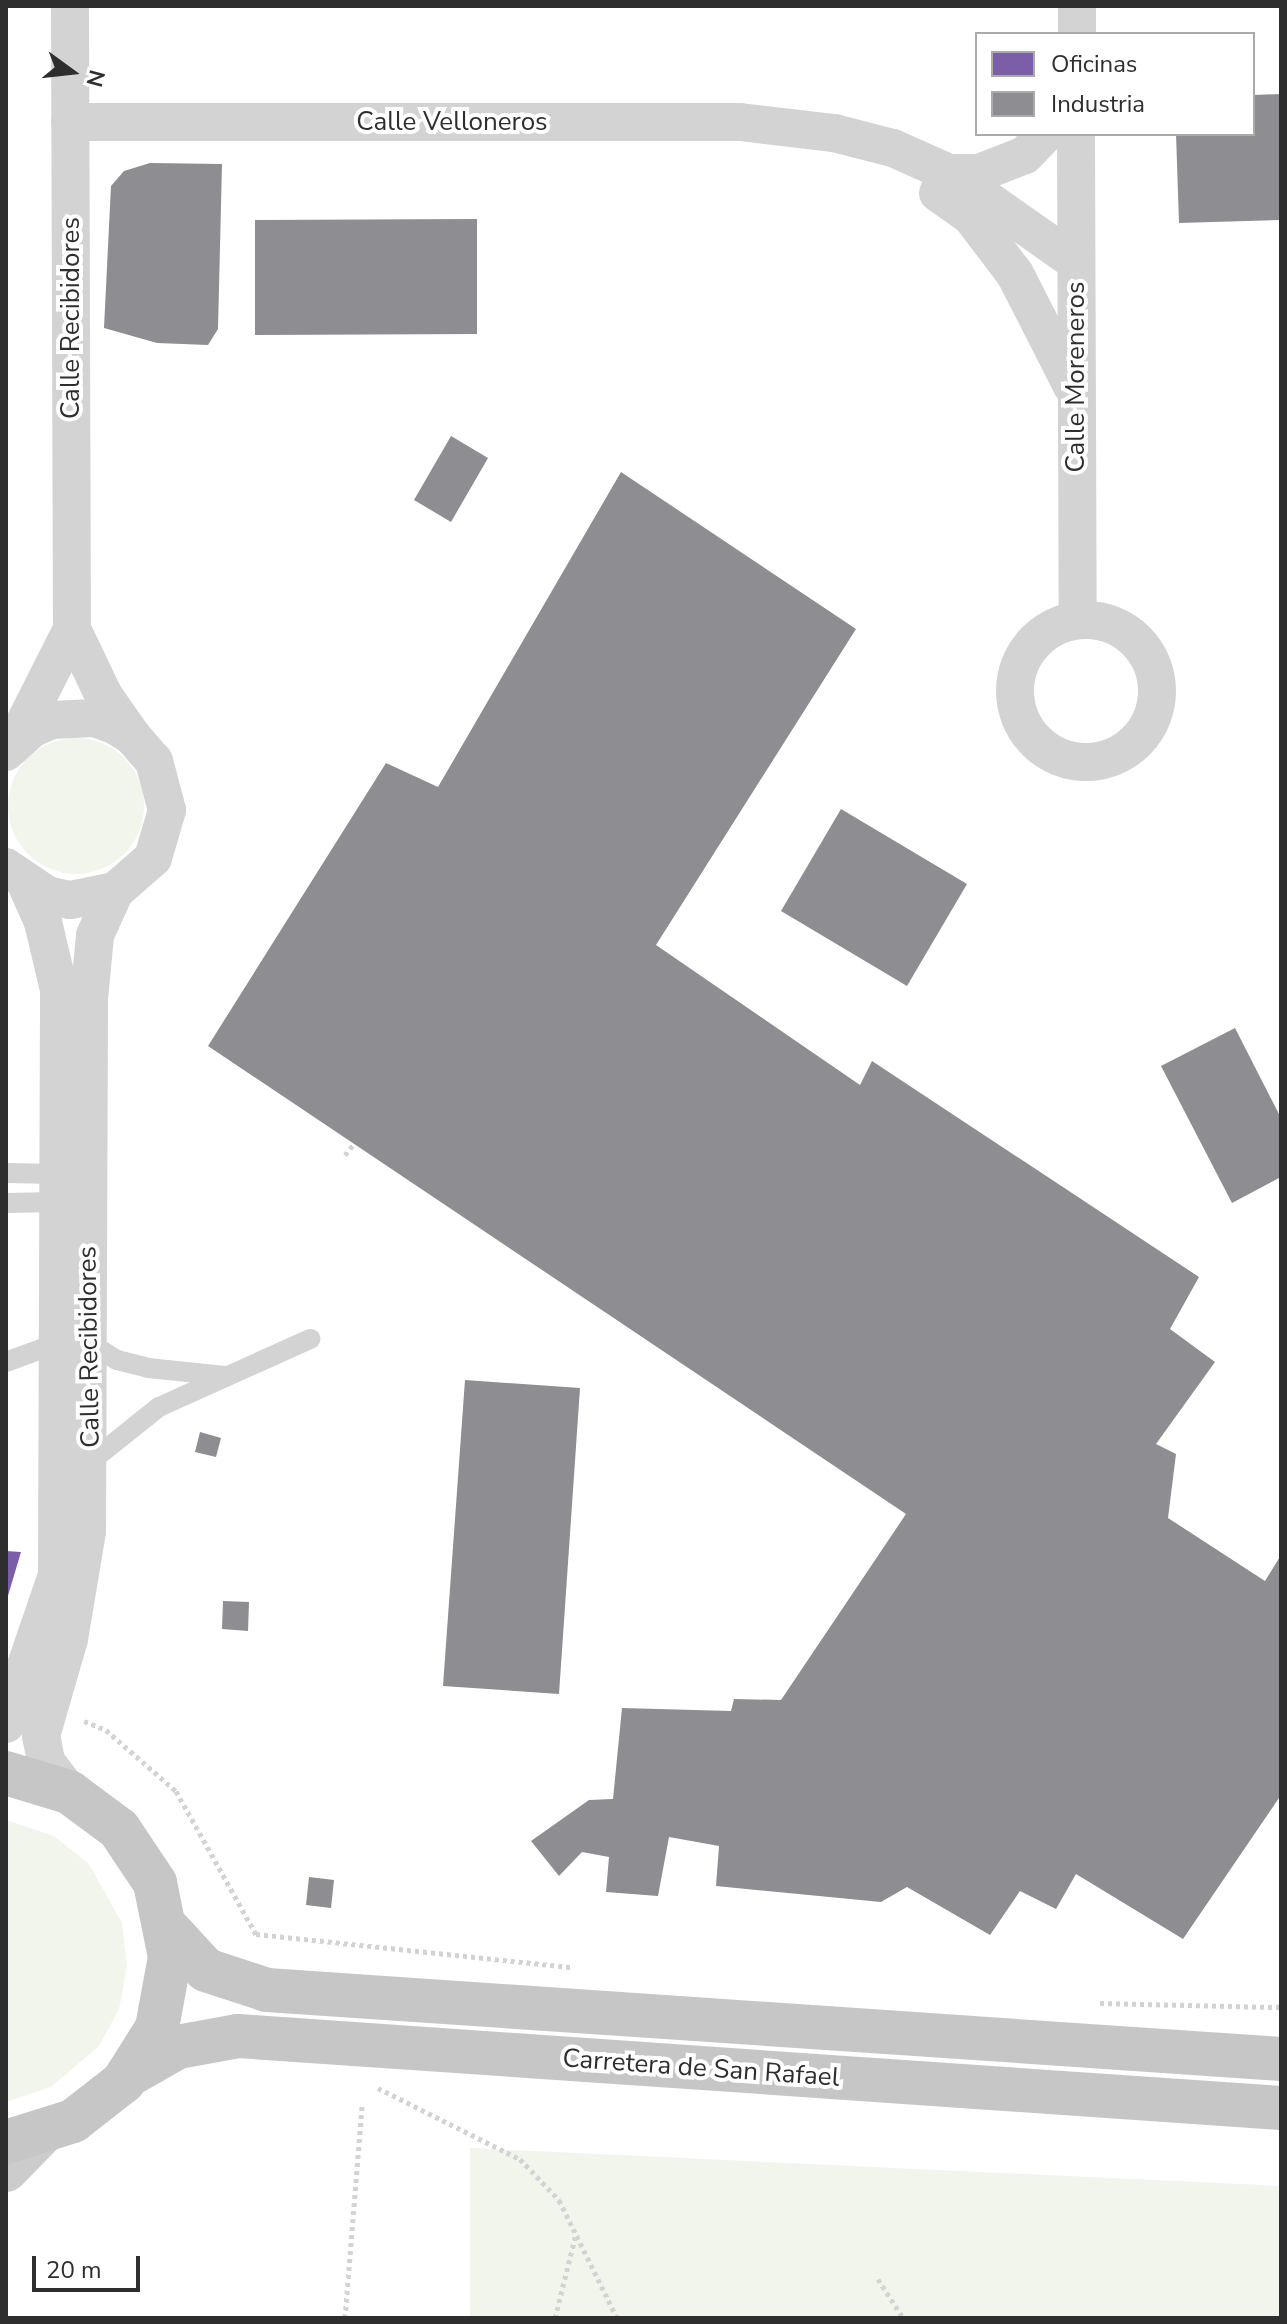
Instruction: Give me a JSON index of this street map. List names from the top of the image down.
{
  "streets": {
    "main road": ["Carretera de San Rafael"],
    "street": ["Calle Velloneros", "Calle Recibidores", "Calle Moreneros"]
  },
  "crossings": [
    ["Calle Velloneros", "Calle Recibidores"],
    ["Calle Velloneros", "Calle Moreneros"]
  ],
  "legend": ["Oficinas", "Industria"],
  "scale_bar": "20 m",
  "north": "right"
}
